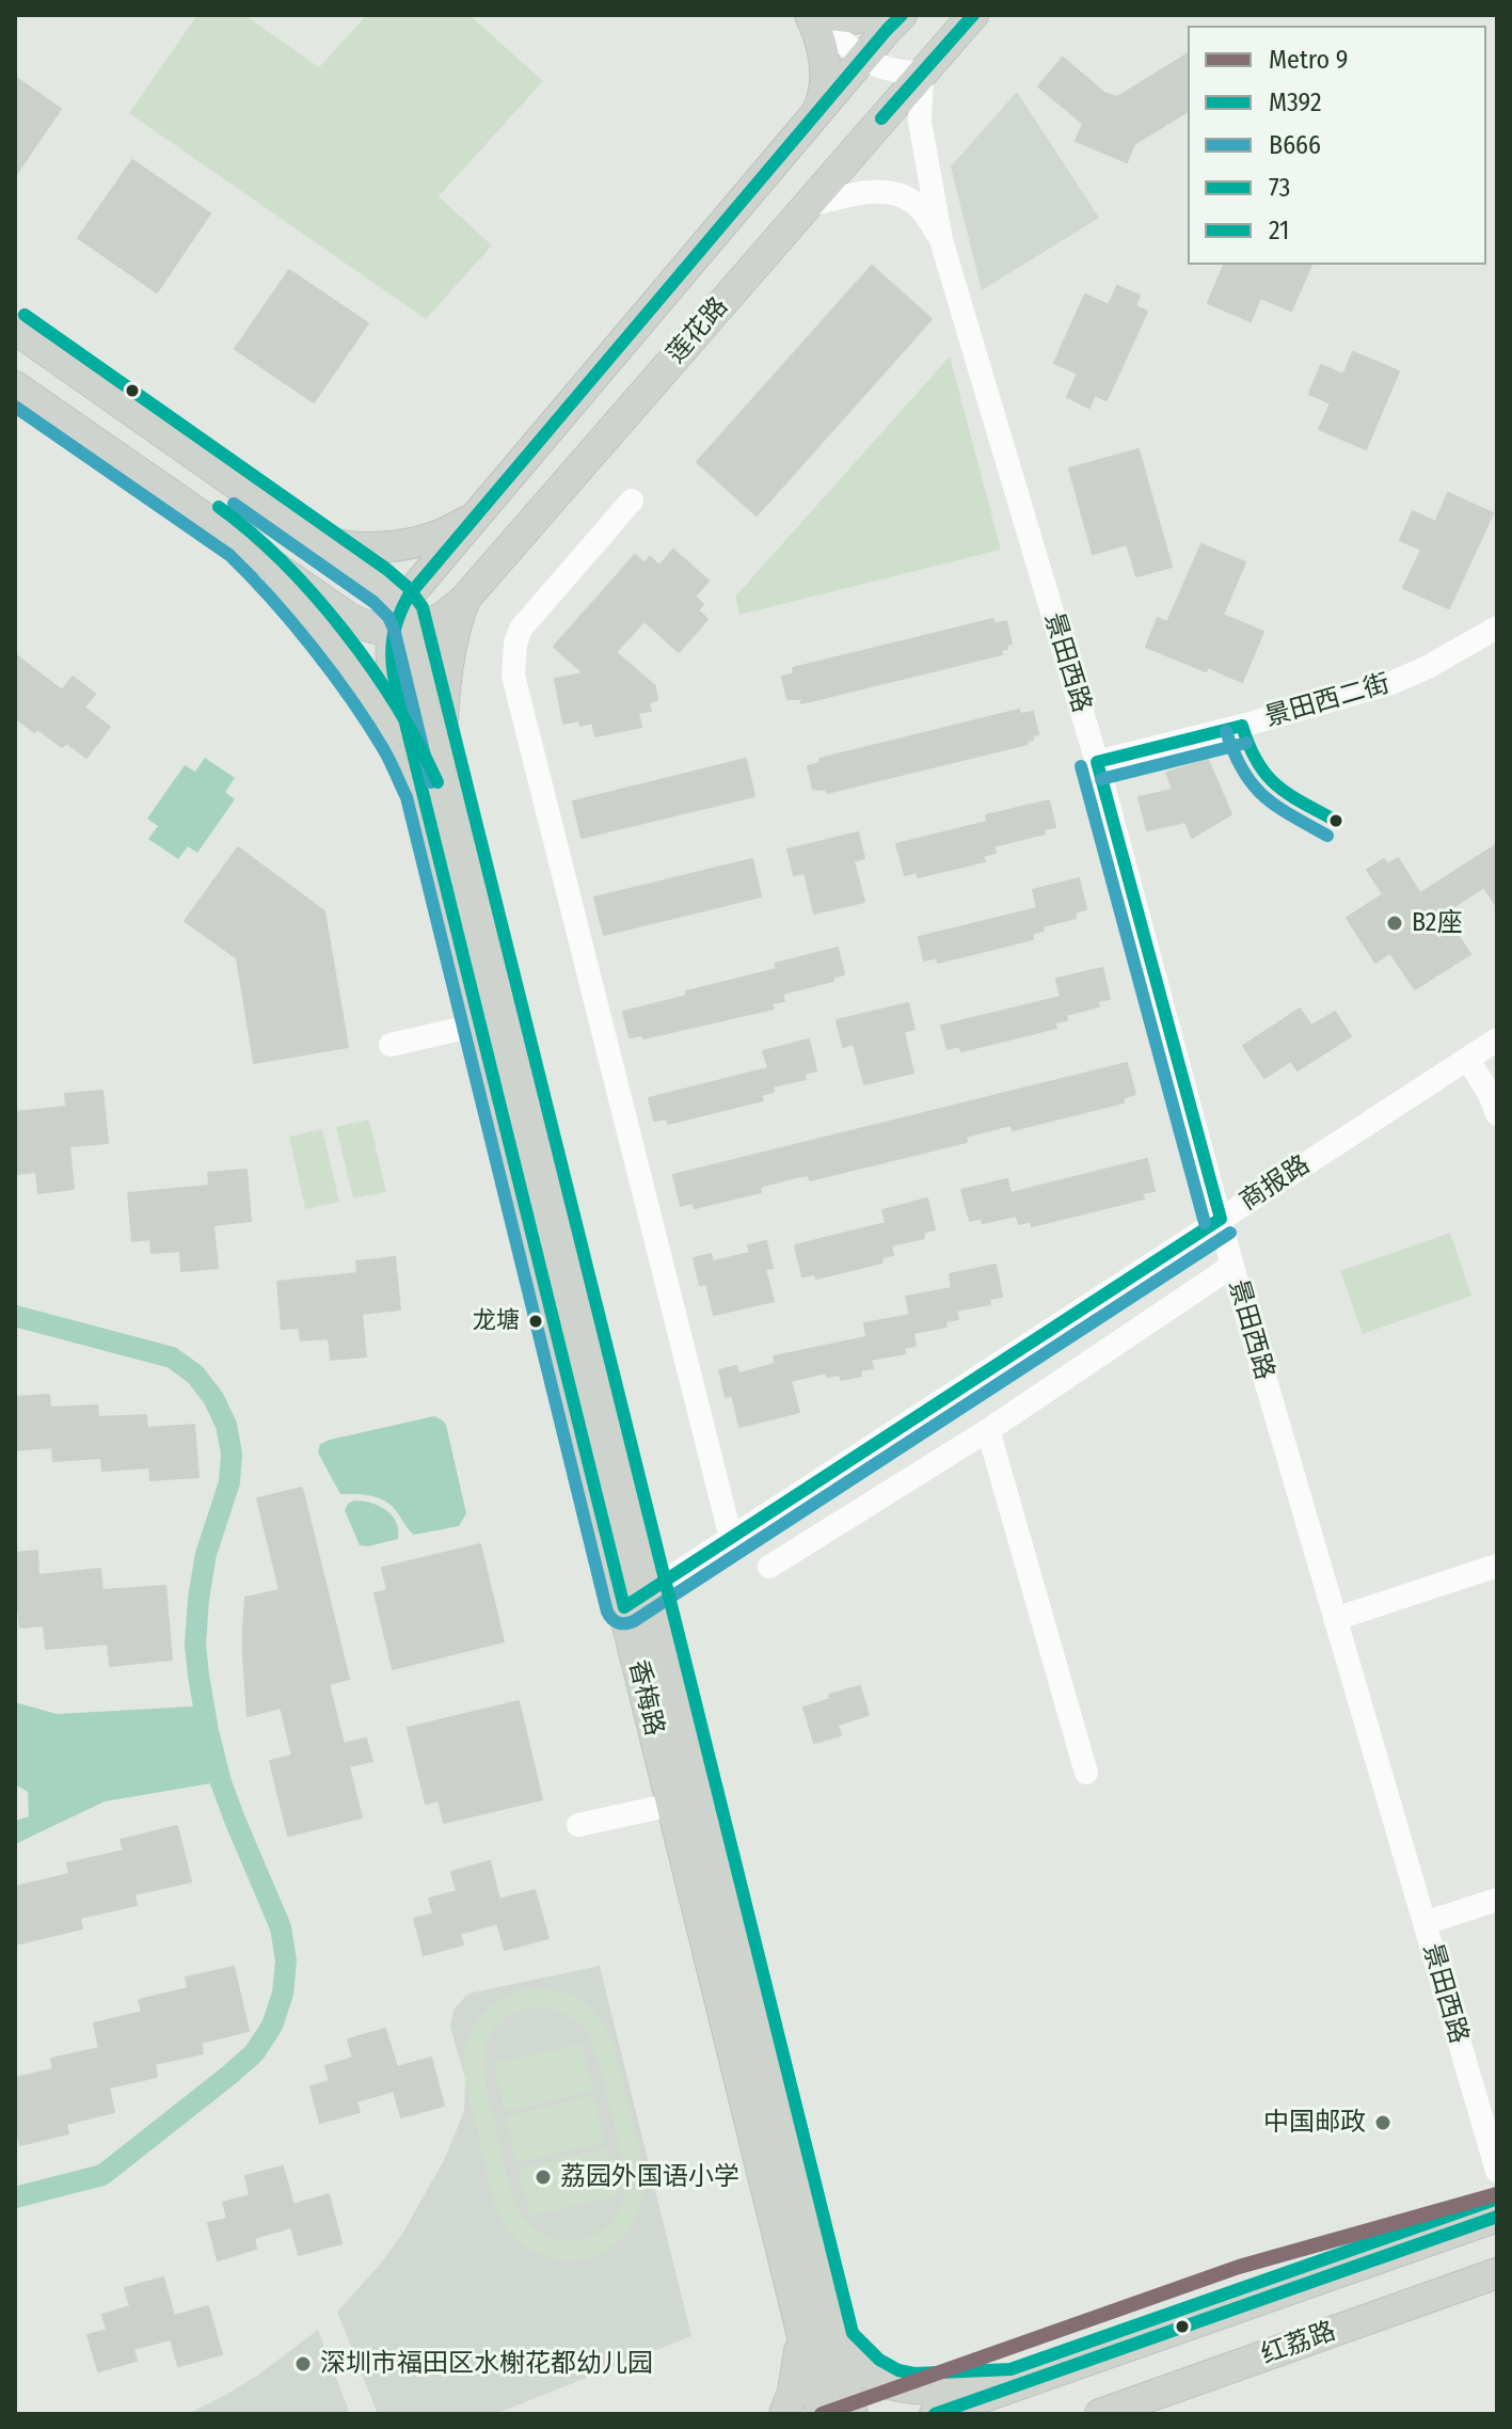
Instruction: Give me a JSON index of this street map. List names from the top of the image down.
{
  "streets": {
    "main road": ["莲花路", "香梅路", "红荔路"],
    "street": ["景田西路", "景田西二街", "商报路"]
  },
  "crossings": [
    ["莲花路", "景田西路"],
    ["莲花路", "香梅路"],
    ["景田西路", "景田西二街"],
    ["景田西路", "商报路"],
    ["商报路", "香梅路"]
  ],
  "places": [
    "B2座",
    "龙塘",
    "中国邮政",
    "荔园外国语小学",
    "深圳市福田区水榭花都幼儿园"
  ],
  "lines": [
    "transit line M392",
    "transit line 73",
    "transit line B666",
    "metro line 9",
    "transit line 21"
  ],
  "legend": [
    "Metro 9",
    "M392",
    "B666",
    "73",
    "21"
  ]
}
